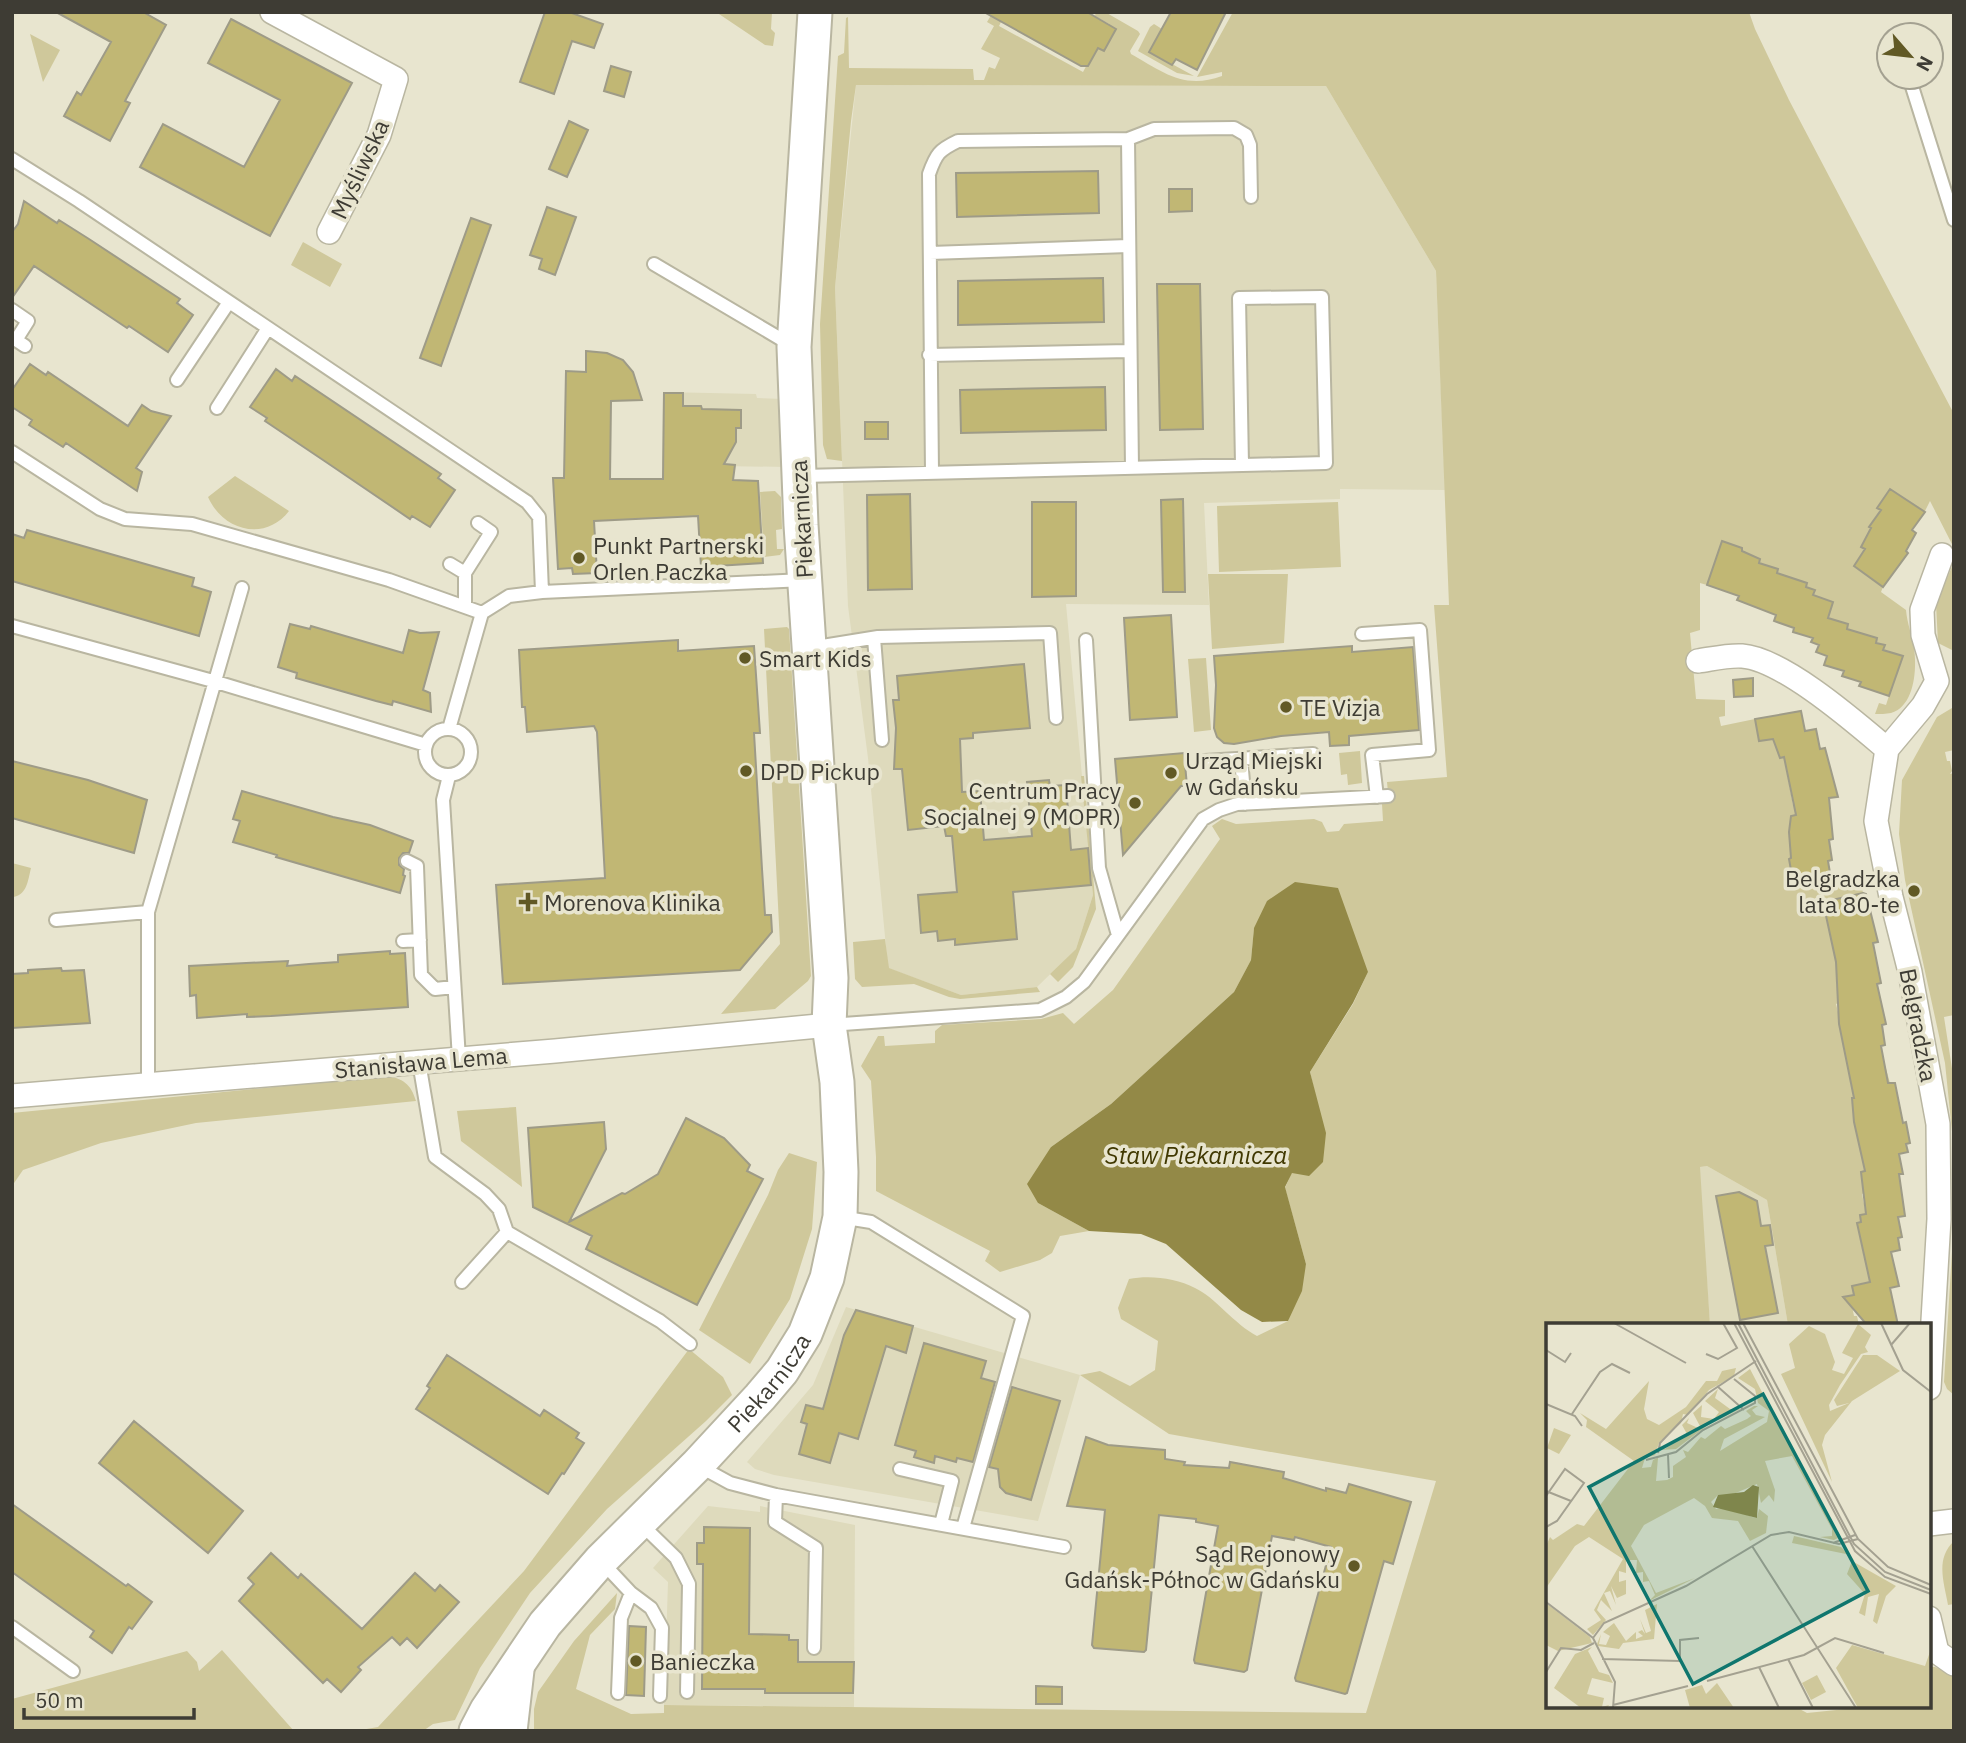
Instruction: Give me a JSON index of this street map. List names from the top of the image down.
{
  "streets": {
    "street": [
      "Myśliwska",
      "Piekarnicza",
      "Belgradzka",
      "Stanisława Lema"
    ]
  },
  "crossings": [
    ["Piekarnicza", "Stanisława Lema"]
  ],
  "water": ["Staw Piekarnicza"],
  "places": {
    "other": [
      "Punkt Partnerski Orlen Paczka",
      "Smart Kids",
      "TE Vizja",
      "DPD Pickup",
      "Urząd Miejski w Gdańsku",
      "Centrum Pracy Socjalnej 9 (MOPR)",
      "Belgradzka lata 80-te",
      "Sąd Rejonowy Gdańsk-Północ w Gdańsku",
      "Banieczka"
    ],
    "health": ["Morenova Klinika"]
  },
  "scale_bar": "50 m",
  "north": "bottom right"
}
